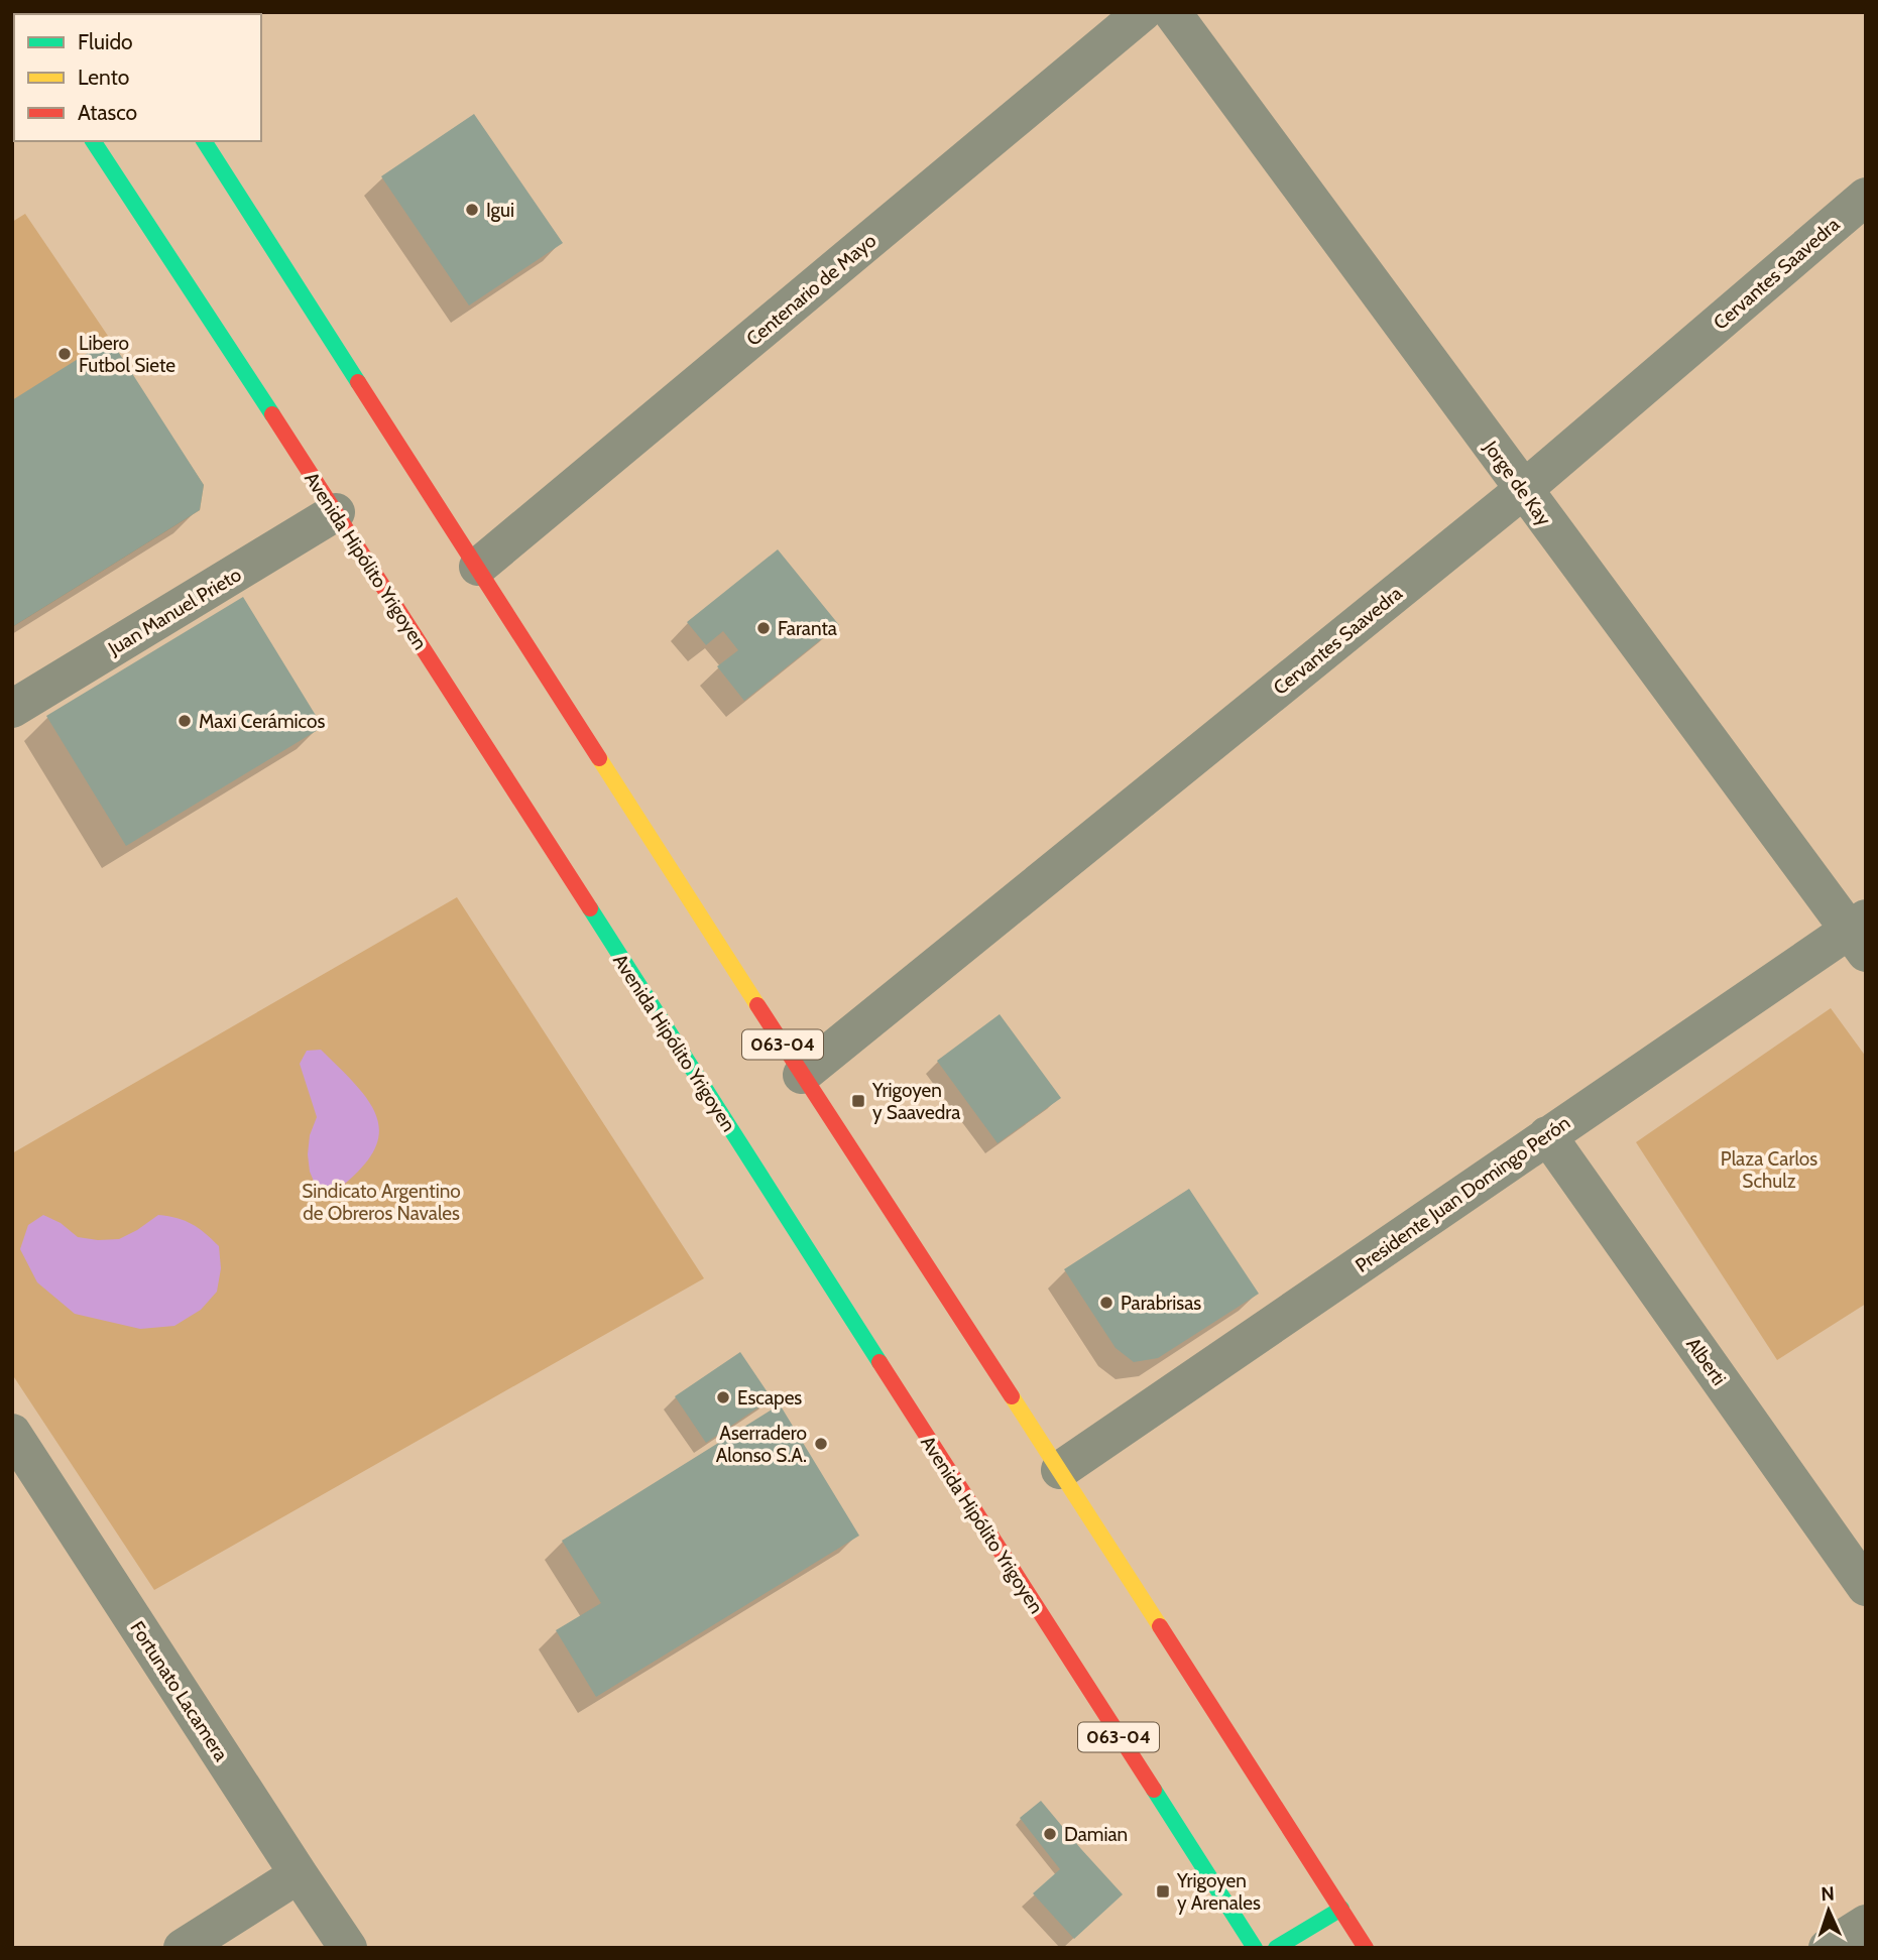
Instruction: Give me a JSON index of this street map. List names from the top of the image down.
{
  "streets": {
    "main road": ["Avenida Hipólito Yrigoyen", "063-04"],
    "street": [
      "Cervantes Saavedra",
      "Centenario de Mayo",
      "Jorge de Kay",
      "Juan Manuel Prieto",
      "Presidente Juan Domingo Perón",
      "Alberti",
      "Fortunato Lacamera"
    ]
  },
  "crossings": [
    ["Cervantes Saavedra", "Jorge de Kay"],
    ["Cervantes Saavedra", "063-04"],
    ["Centenario de Mayo", "063-04"],
    ["Jorge de Kay", "Presidente Juan Domingo Perón"],
    ["Avenida Hipólito Yrigoyen", "Juan Manuel Prieto"],
    ["063-04", "Presidente Juan Domingo Perón"],
    ["Presidente Juan Domingo Perón", "Alberti"]
  ],
  "parks": ["Plaza Carlos Schulz", "Sindicato Argentino de Obreros Navales"],
  "places": {
    "other": [
      "Igui",
      "Libero Futbol Siete",
      "Faranta",
      "Maxi Cerámicos",
      "Parabrisas",
      "Escapes",
      "Aserradero Alonso S.A.",
      "Damian"
    ],
    "transit": ["Yrigoyen y Saavedra", "Yrigoyen y Arenales"]
  },
  "legend": ["Fluido", "Lento", "Atasco"],
  "north": "top"
}
